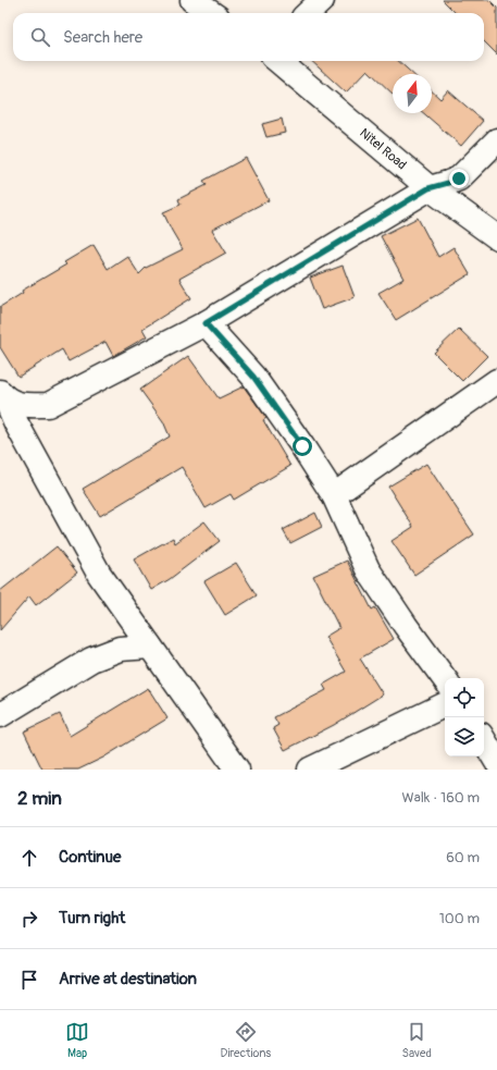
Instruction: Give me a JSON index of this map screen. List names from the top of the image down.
{
  "streets": {
    "street": ["Nitel Road"]
  },
  "north": "top",
  "page": {
    "search": "Search here",
    "heading": ["2 min", "Walk · 160 m"],
    "list": [
      ["Continue", "60 m"],
      ["Turn right", "100 m"],
      "Arrive at destination"
    ],
    "nav": ["Map", "Directions", "Saved"]
  }
}
